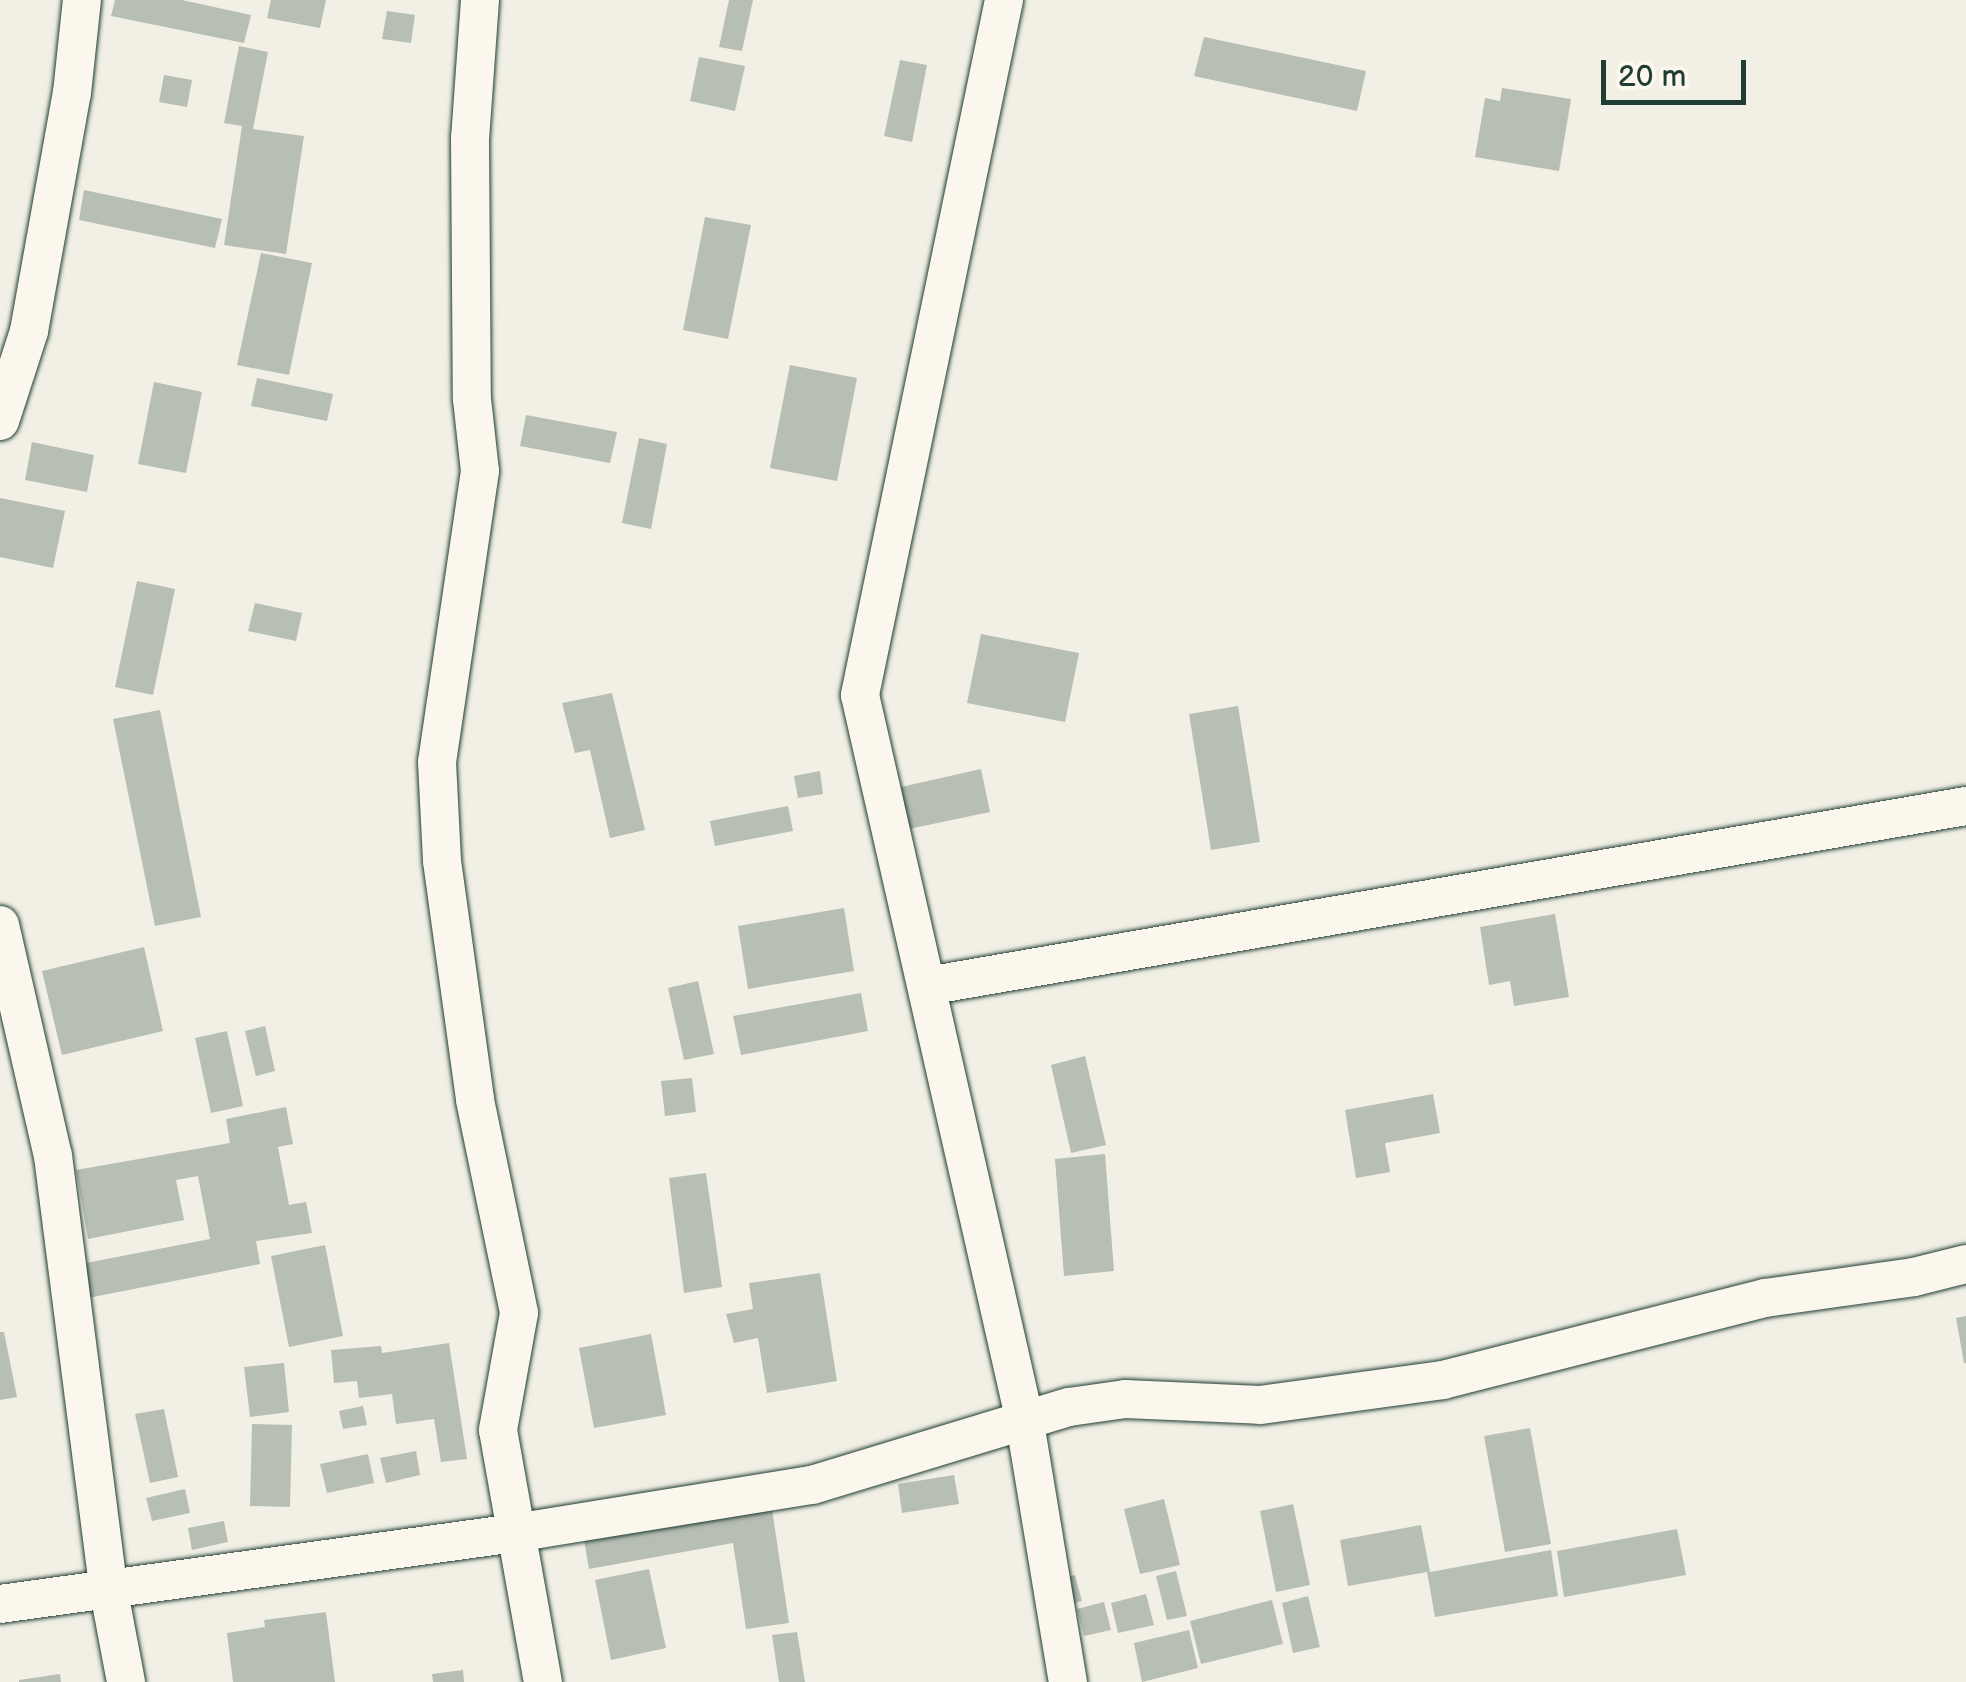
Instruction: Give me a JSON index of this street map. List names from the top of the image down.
{
  "scale_bar": "20 m"
}
